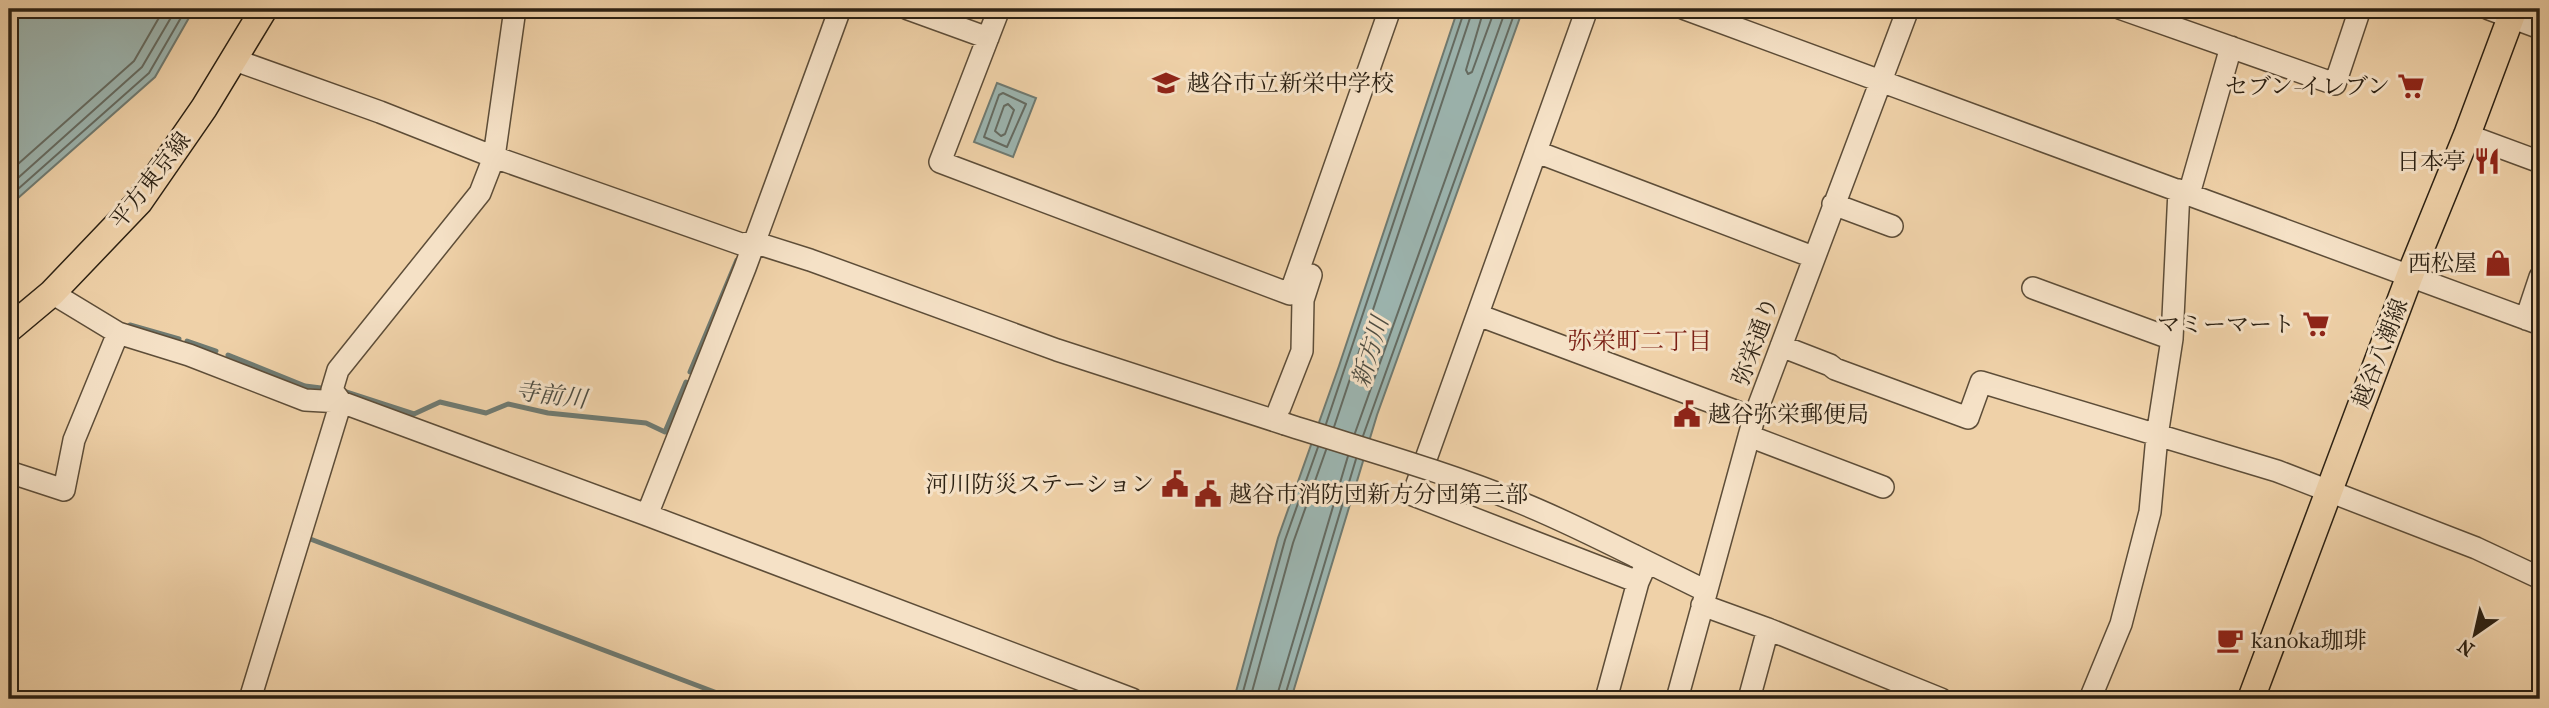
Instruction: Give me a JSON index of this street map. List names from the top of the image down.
{
  "streets": {
    "main road": ["平方東京線", "越谷八潮線"],
    "street": ["弥栄通り"]
  },
  "districts": ["弥栄町二丁目"],
  "water": ["新方川", "寺前川"],
  "places": {
    "school or university": ["越谷市立新栄中学校"],
    "supermarket": ["セブン-イレブン", "マミーマート"],
    "restaurant": ["日本亭"],
    "shop": ["西松屋"],
    "public building": ["越谷弥栄郵便局", "河川防災ステーション", "越谷市消防団新方分団第三部"],
    "cafe": ["kanoka珈琲"]
  },
  "north": "bottom left"
}
